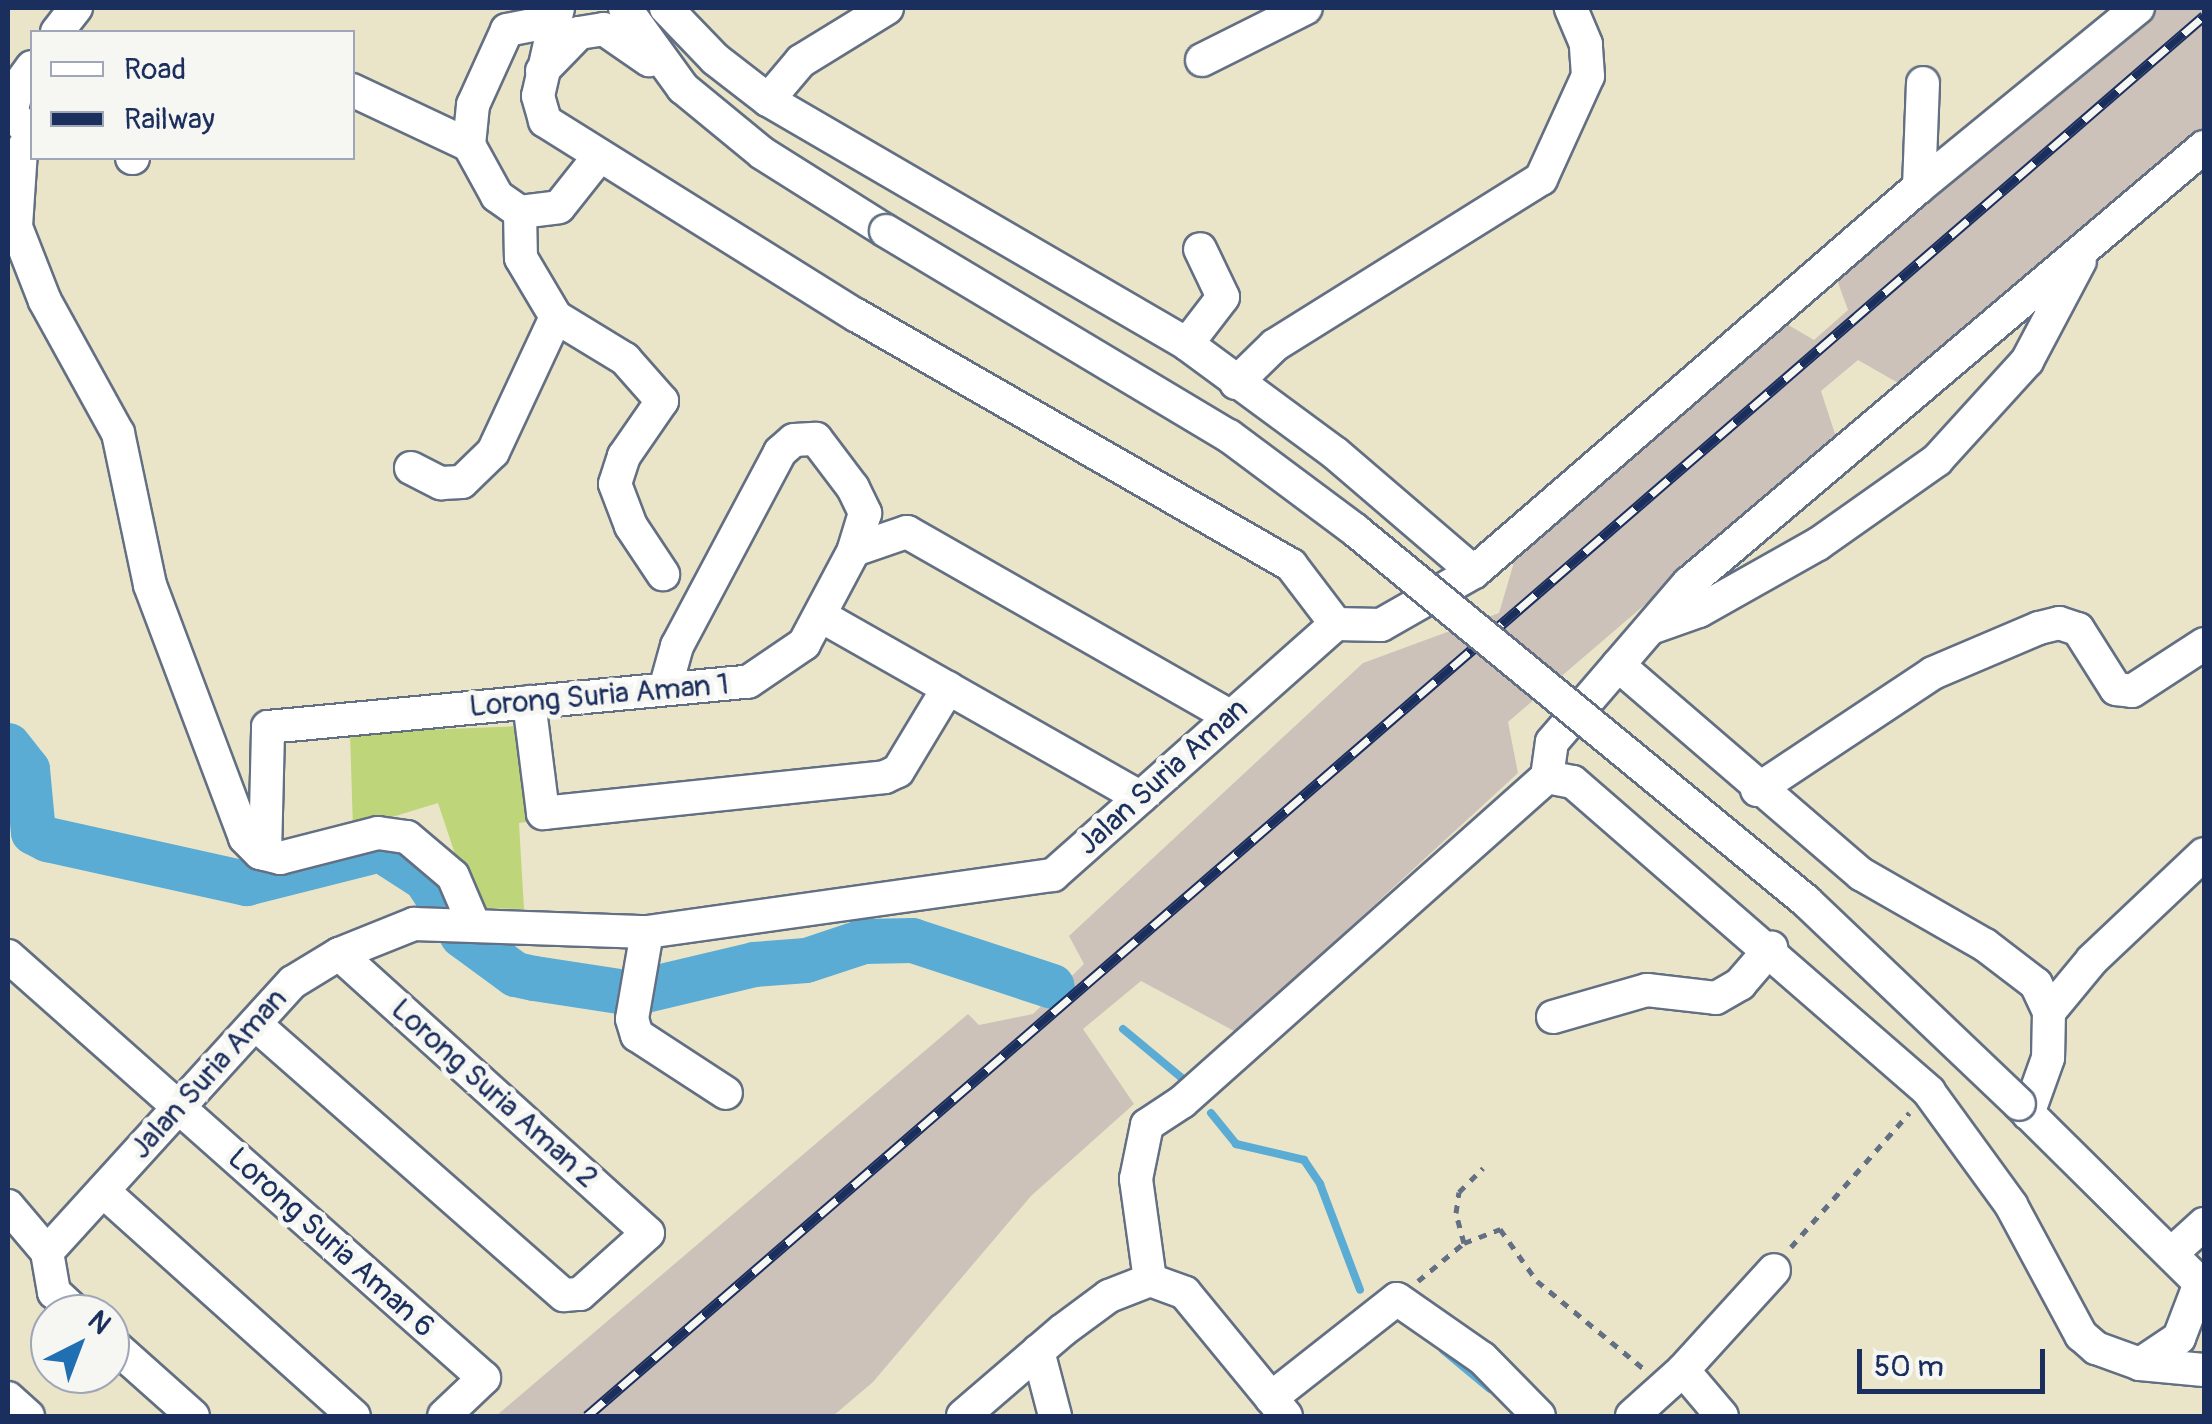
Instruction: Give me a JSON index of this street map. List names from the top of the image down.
{
  "streets": {
    "street": [
      "Lorong Suria Aman 1",
      "Jalan Suria Aman",
      "Lorong Suria Aman 2",
      "Lorong Suria Aman 6"
    ]
  },
  "crossings": [
    ["Jalan Suria Aman", "Lorong Suria Aman 2"],
    ["Jalan Suria Aman", "Lorong Suria Aman 6"]
  ],
  "legend": ["Road", "Railway"],
  "scale_bar": "50 m",
  "north": "top right"
}
